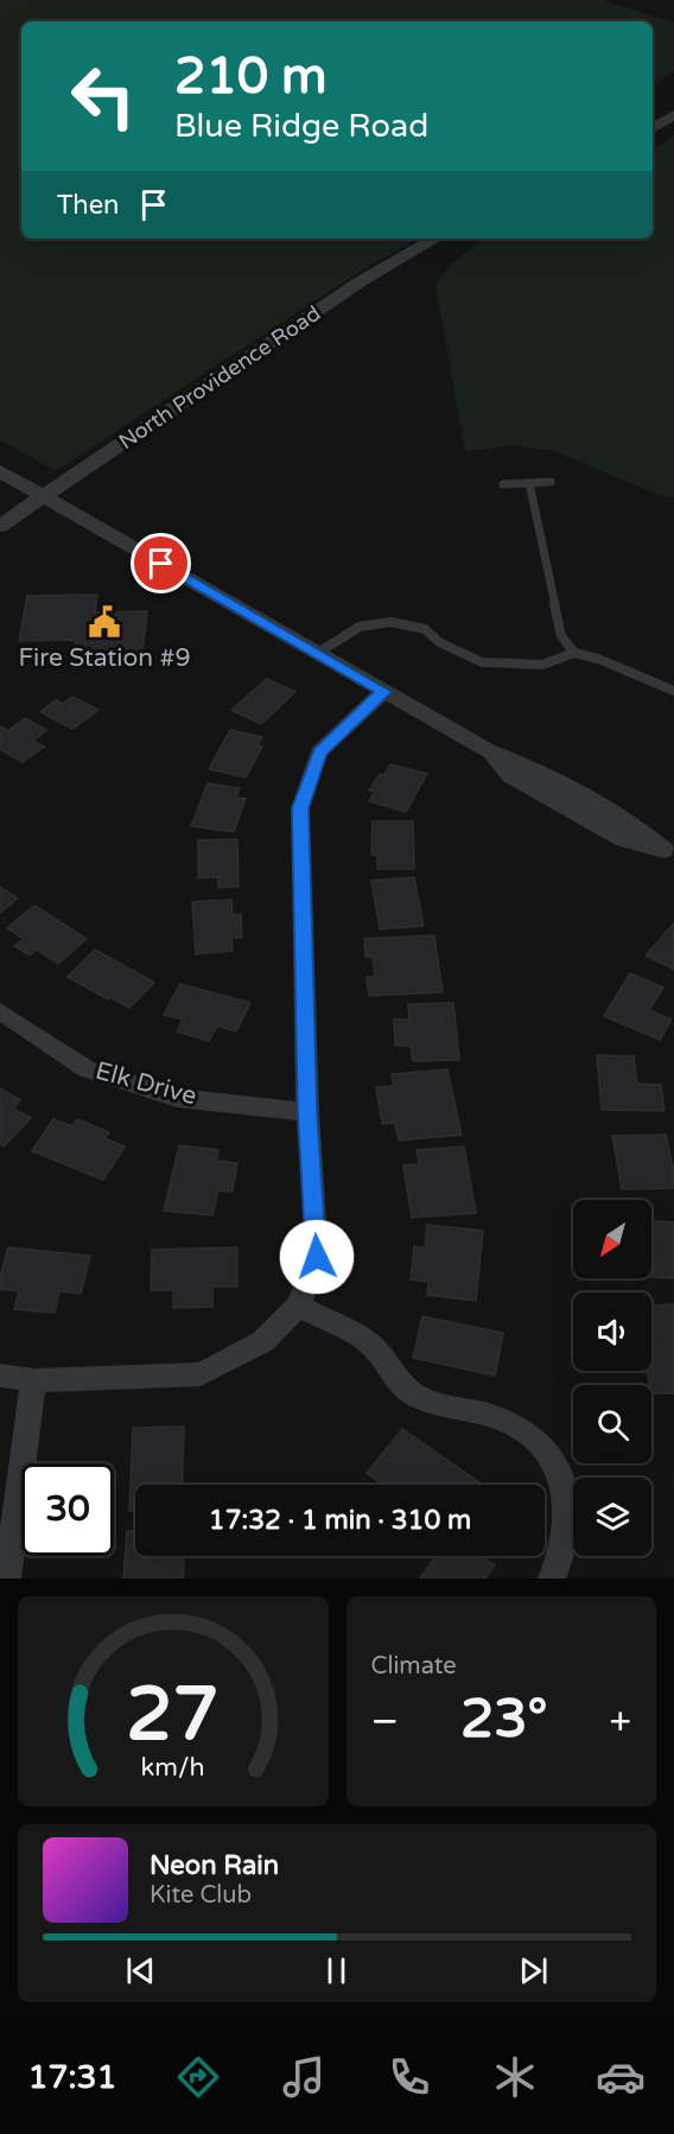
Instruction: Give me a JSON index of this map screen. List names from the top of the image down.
{
  "streets": {
    "street": ["North Providence Road", "Elk Drive"]
  },
  "places": {
    "public building": ["Fire Station #9"]
  },
  "north": "bottom left",
  "page": {
    "turn": ["210 m", "Blue Ridge Road"],
    "then": "Then",
    "limit": "30",
    "trip": "17:32 · 1 min · 310 m",
    "tile": "Climate",
    "heat": ["−", "23°", "+"],
    "song": ["Neon Rain", "Kite Club"],
    "tabs": "17:31",
    "gauge": ["27", "km/h"]
  }
}
